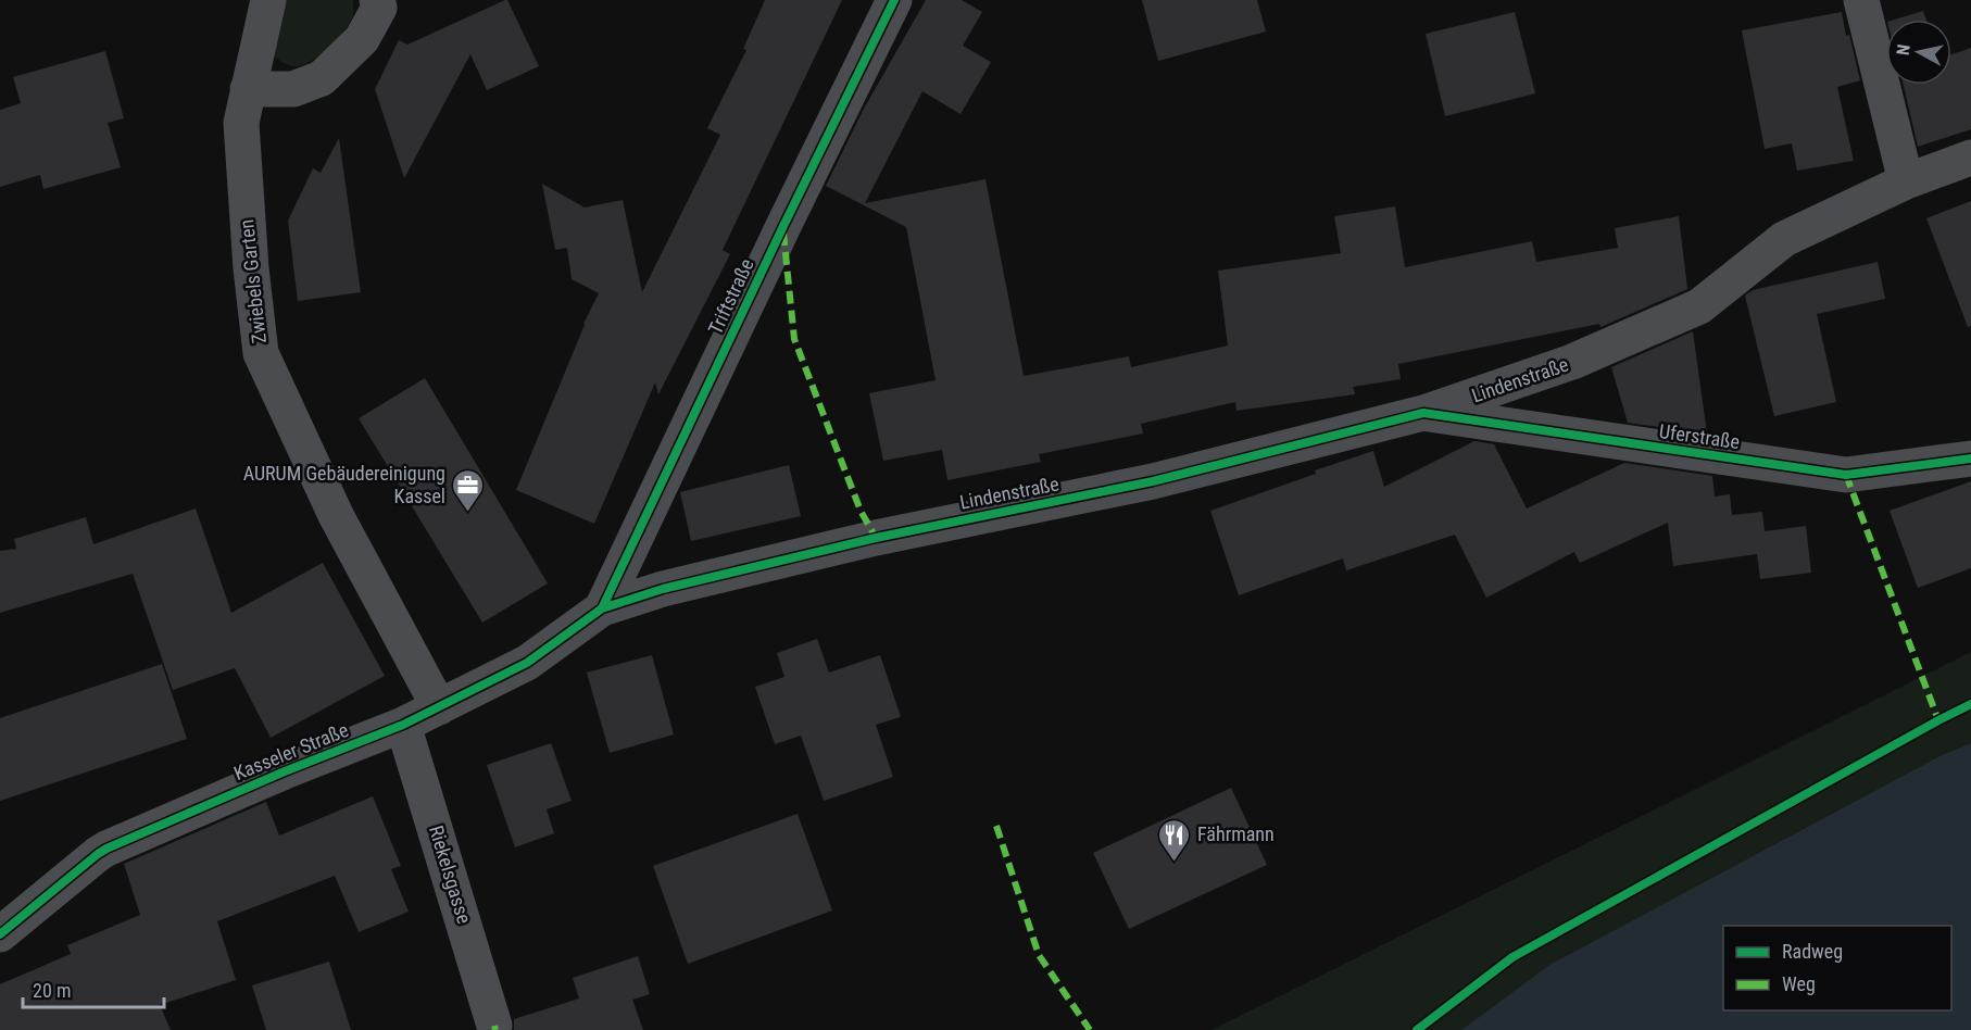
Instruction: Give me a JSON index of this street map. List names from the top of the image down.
{
  "streets": {
    "street": [
      "Zwiebels Garten",
      "Triftstraße",
      "Lindenstraße",
      "Uferstraße",
      "Kasseler Straße",
      "Riekelsgasse"
    ]
  },
  "crossings": [
    ["Zwiebels Garten", "Kasseler Straße"],
    ["Triftstraße", "Lindenstraße"],
    ["Triftstraße", "Kasseler Straße"],
    ["Lindenstraße", "Uferstraße"],
    ["Lindenstraße", "Kasseler Straße"],
    ["Kasseler Straße", "Riekelsgasse"]
  ],
  "places": {
    "office": ["AURUM Gebäudereinigung Kassel"],
    "restaurant": ["Fährmann"]
  },
  "legend": ["Radweg", "Weg"],
  "scale_bar": "20 m",
  "north": "left"
}
